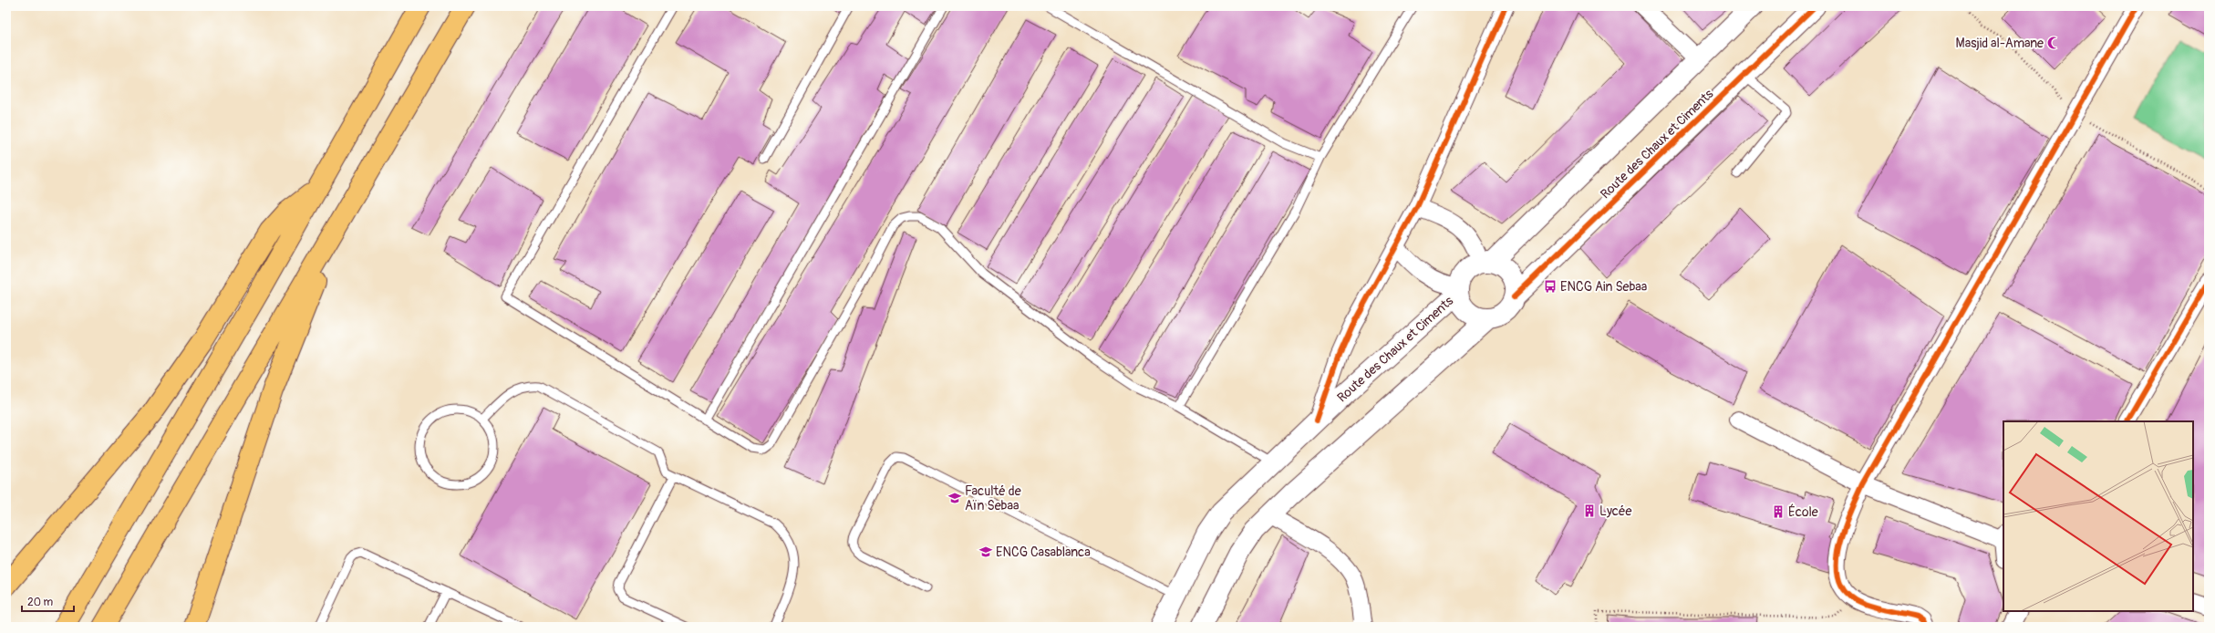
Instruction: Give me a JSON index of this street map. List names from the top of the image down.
{
  "streets": {
    "street": ["Route des Chaux et Ciments"]
  },
  "places": {
    "mosque": ["Masjid al-Amane"],
    "bus stop": ["ENCG Ain Sebaa"],
    "school or university": ["Faculté de Aïn Sebaa", "ENCG Casablanca"],
    "building": ["Lycée", "École"]
  },
  "scale_bar": "20 m"
}
